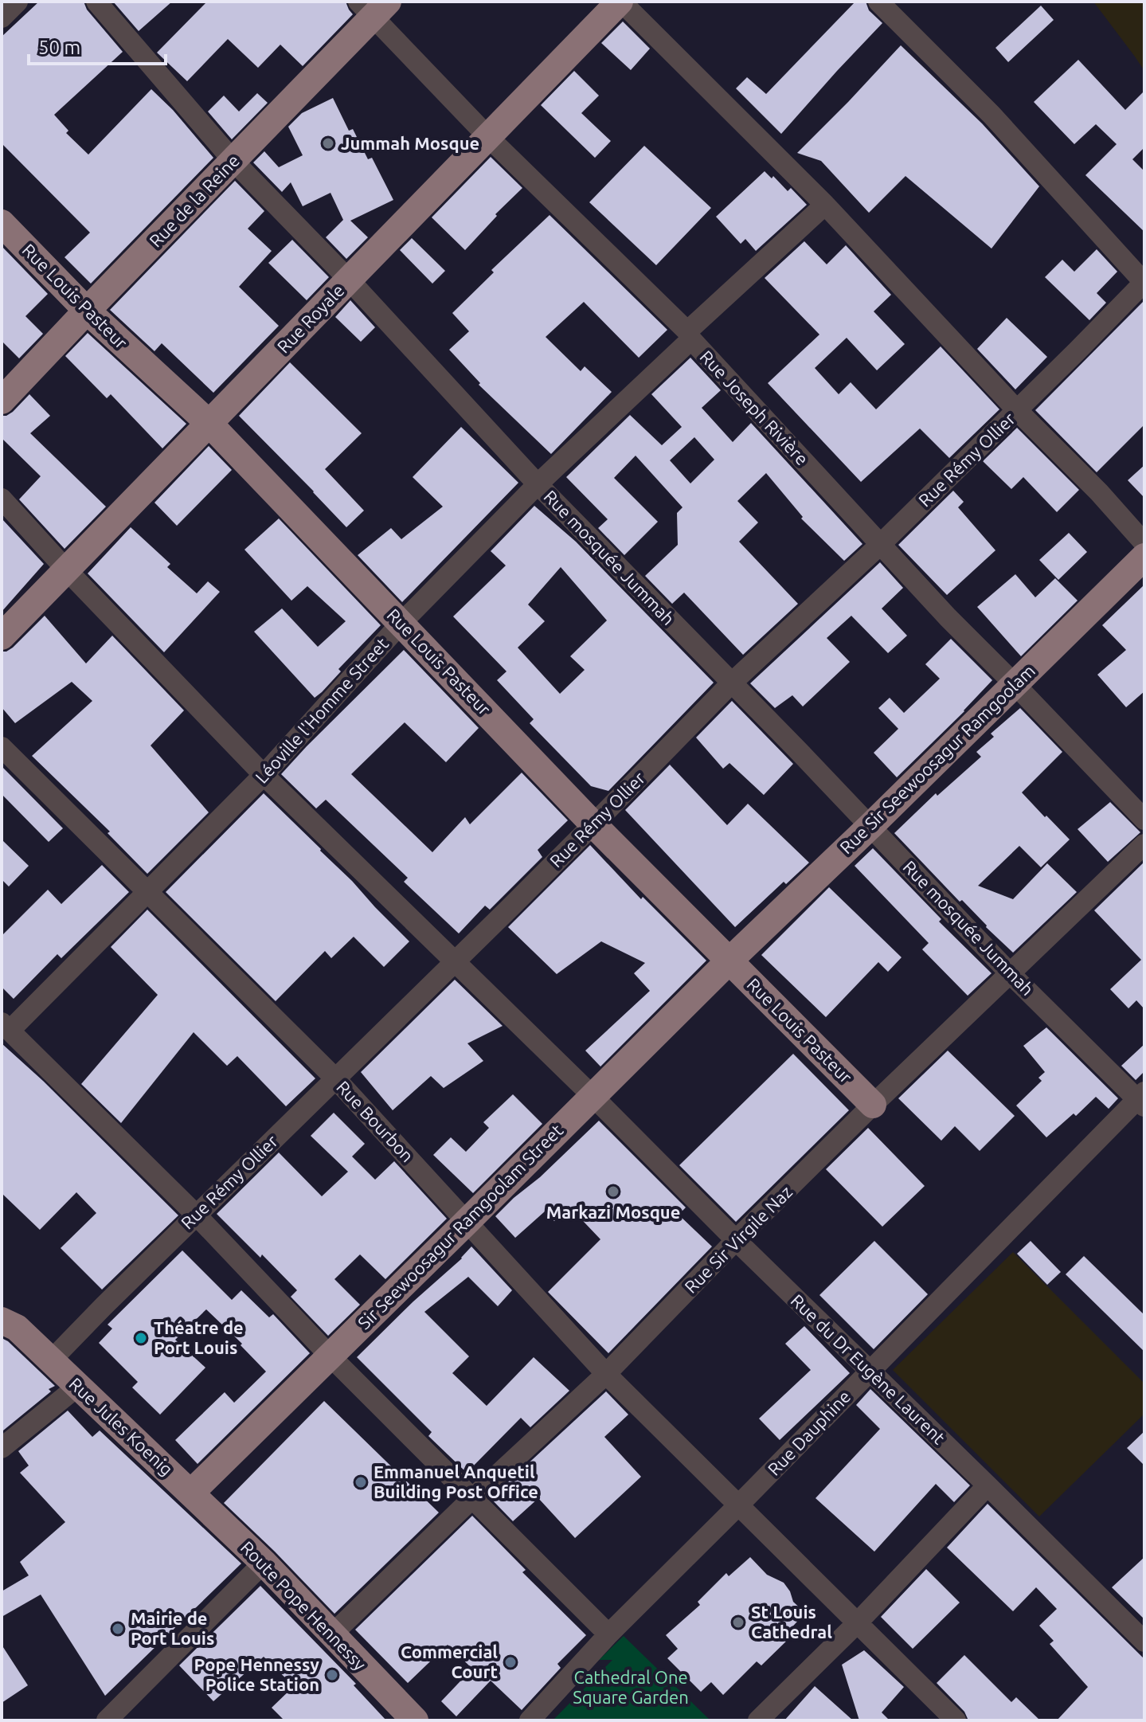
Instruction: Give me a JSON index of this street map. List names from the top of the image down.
{
  "streets": {
    "main road": [
      "Rue de la Reine",
      "Rue Louis Pasteur",
      "Rue Royale",
      "Rue Sir Seewoosagur Ramgoolam",
      "Sir Seewoosagur Ramgoolam Street",
      "Rue Jules Koenig",
      "Route Pope Hennessy"
    ],
    "street": [
      "Rue Joseph Rivière",
      "Rue Rémy Ollier",
      "Rue mosquée Jummah",
      "Léoville l'Homme Street",
      "Rue Bourbon",
      "Rue Sir Virgile Naz",
      "Rue du Dr Eugène Laurent",
      "Rue Dauphine"
    ]
  },
  "crossings": [
    ["Rue de la Reine", "Rue Louis Pasteur"],
    ["Rue de la Reine", "Rue Joseph Rivière"],
    ["Rue de la Reine", "Rue mosquée Jummah"],
    ["Rue Louis Pasteur", "Rue Royale"],
    ["Rue Louis Pasteur", "Rue Rémy Ollier"],
    ["Rue Louis Pasteur", "Léoville l'Homme Street"],
    ["Rue Louis Pasteur", "Rue Sir Seewoosagur Ramgoolam"],
    ["Rue Louis Pasteur", "Sir Seewoosagur Ramgoolam Street"],
    ["Rue Louis Pasteur", "Rue Sir Virgile Naz"],
    ["Rue Royale", "Rue Joseph Rivière"],
    ["Rue Royale", "Rue mosquée Jummah"],
    ["Rue Royale", "Rue du Dr Eugène Laurent"],
    ["Rue Joseph Rivière", "Rue Rémy Ollier"],
    ["Rue Joseph Rivière", "Léoville l'Homme Street"],
    ["Rue Joseph Rivière", "Rue Sir Seewoosagur Ramgoolam"],
    ["Rue Rémy Ollier", "Rue mosquée Jummah"],
    ["Rue Rémy Ollier", "Rue Bourbon"],
    ["Rue Rémy Ollier", "Rue du Dr Eugène Laurent"],
    ["Rue Rémy Ollier", "Rue Jules Koenig"],
    ["Rue mosquée Jummah", "Léoville l'Homme Street"],
    ["Rue mosquée Jummah", "Rue Sir Seewoosagur Ramgoolam"],
    ["Rue mosquée Jummah", "Rue Sir Virgile Naz"],
    ["Rue mosquée Jummah", "Rue Dauphine"],
    ["Léoville l'Homme Street", "Rue Bourbon"],
    ["Léoville l'Homme Street", "Rue du Dr Eugène Laurent"],
    ["Rue Sir Seewoosagur Ramgoolam", "Sir Seewoosagur Ramgoolam Street"],
    ["Rue Bourbon", "Sir Seewoosagur Ramgoolam Street"],
    ["Rue Bourbon", "Rue Sir Virgile Naz"],
    ["Rue Bourbon", "Rue Dauphine"],
    ["Sir Seewoosagur Ramgoolam Street", "Rue du Dr Eugène Laurent"],
    ["Sir Seewoosagur Ramgoolam Street", "Rue Jules Koenig"],
    ["Sir Seewoosagur Ramgoolam Street", "Route Pope Hennessy"],
    ["Rue Sir Virgile Naz", "Rue du Dr Eugène Laurent"],
    ["Rue Sir Virgile Naz", "Route Pope Hennessy"],
    ["Rue du Dr Eugène Laurent", "Rue Dauphine"],
    ["Rue Jules Koenig", "Route Pope Hennessy"]
  ],
  "parks": ["Cathedral One Square Garden"],
  "places": [
    "Jummah Mosque",
    "Markazi Mosque",
    "Théatre de Port Louis",
    "Emmanuel Anquetil Building Post Office",
    "St Louis Cathedral",
    "Mairie de Port Louis",
    "Commercial Court",
    "Pope Hennessy Police Station"
  ],
  "scale_bar": "50 m"
}
